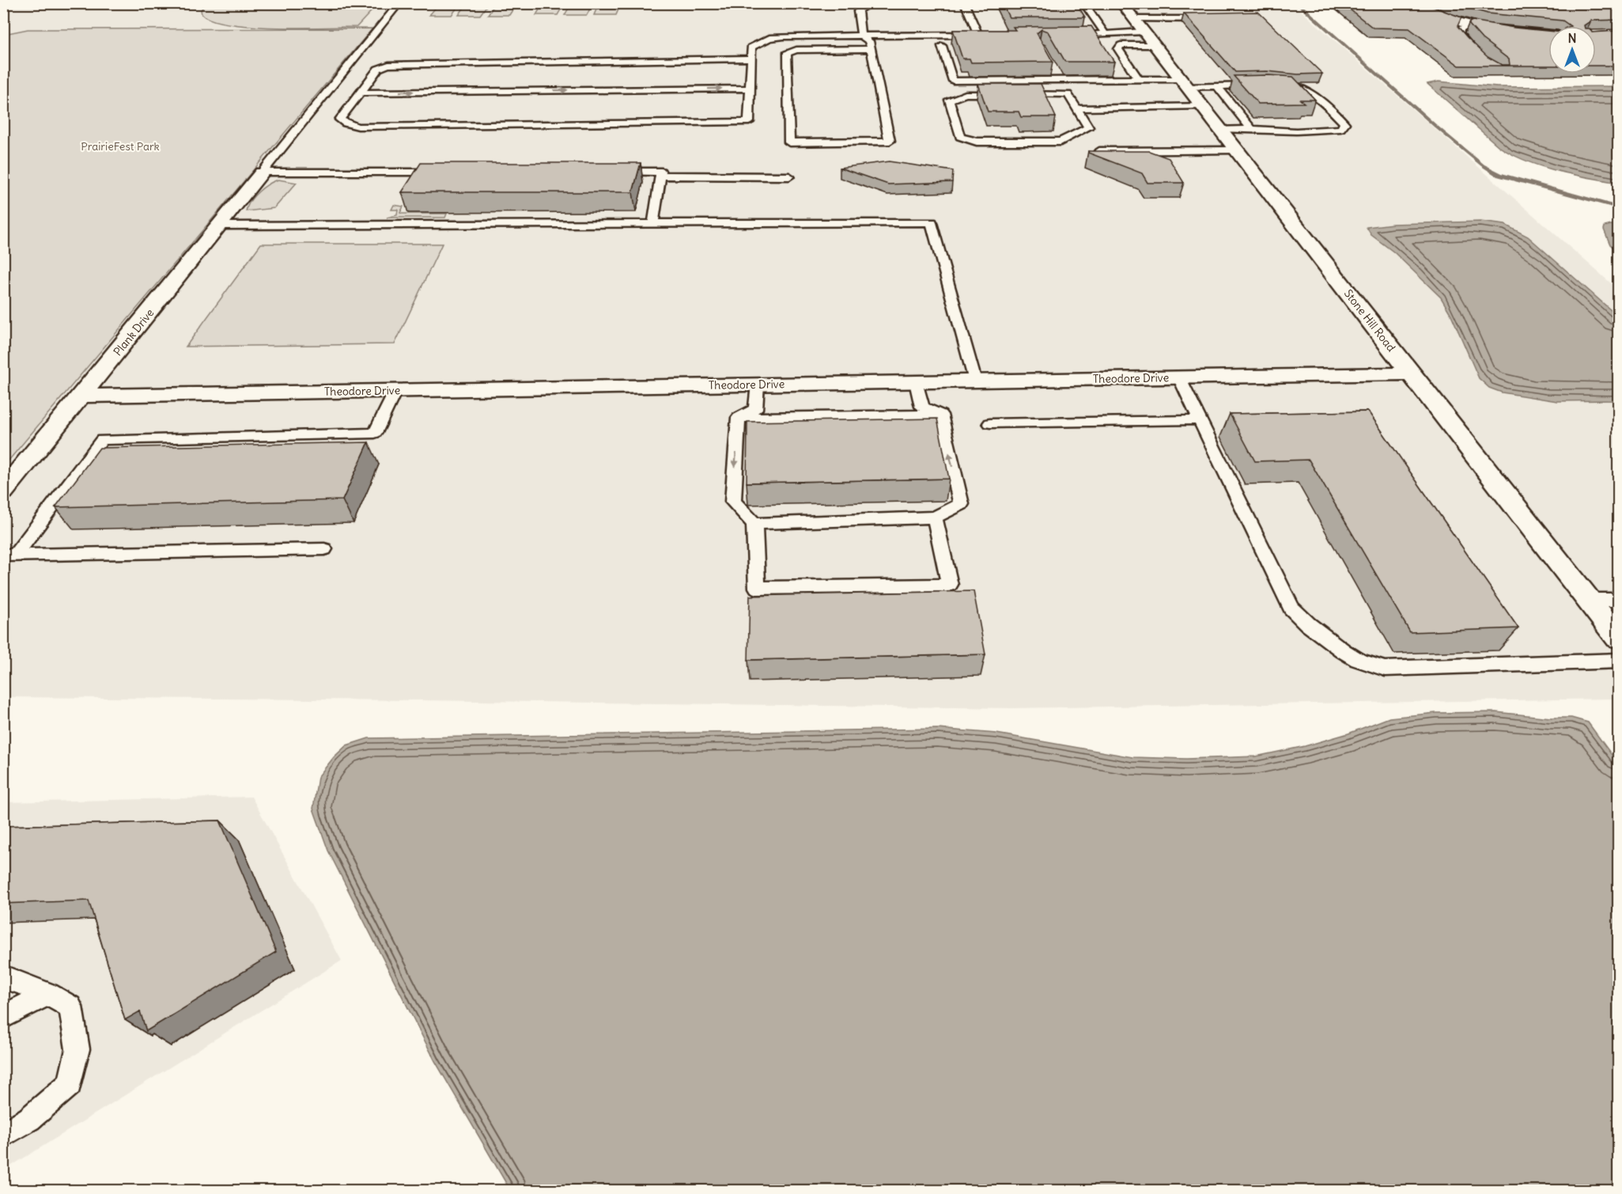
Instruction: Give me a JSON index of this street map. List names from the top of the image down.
{
  "streets": {
    "street": ["Stone Hill Road", "Plank Drive", "Theodore Drive"]
  },
  "crossings": [
    ["Stone Hill Road", "Theodore Drive"],
    ["Plank Drive", "Theodore Drive"]
  ],
  "parks": ["PrairieFest Park"],
  "north": "top"
}
